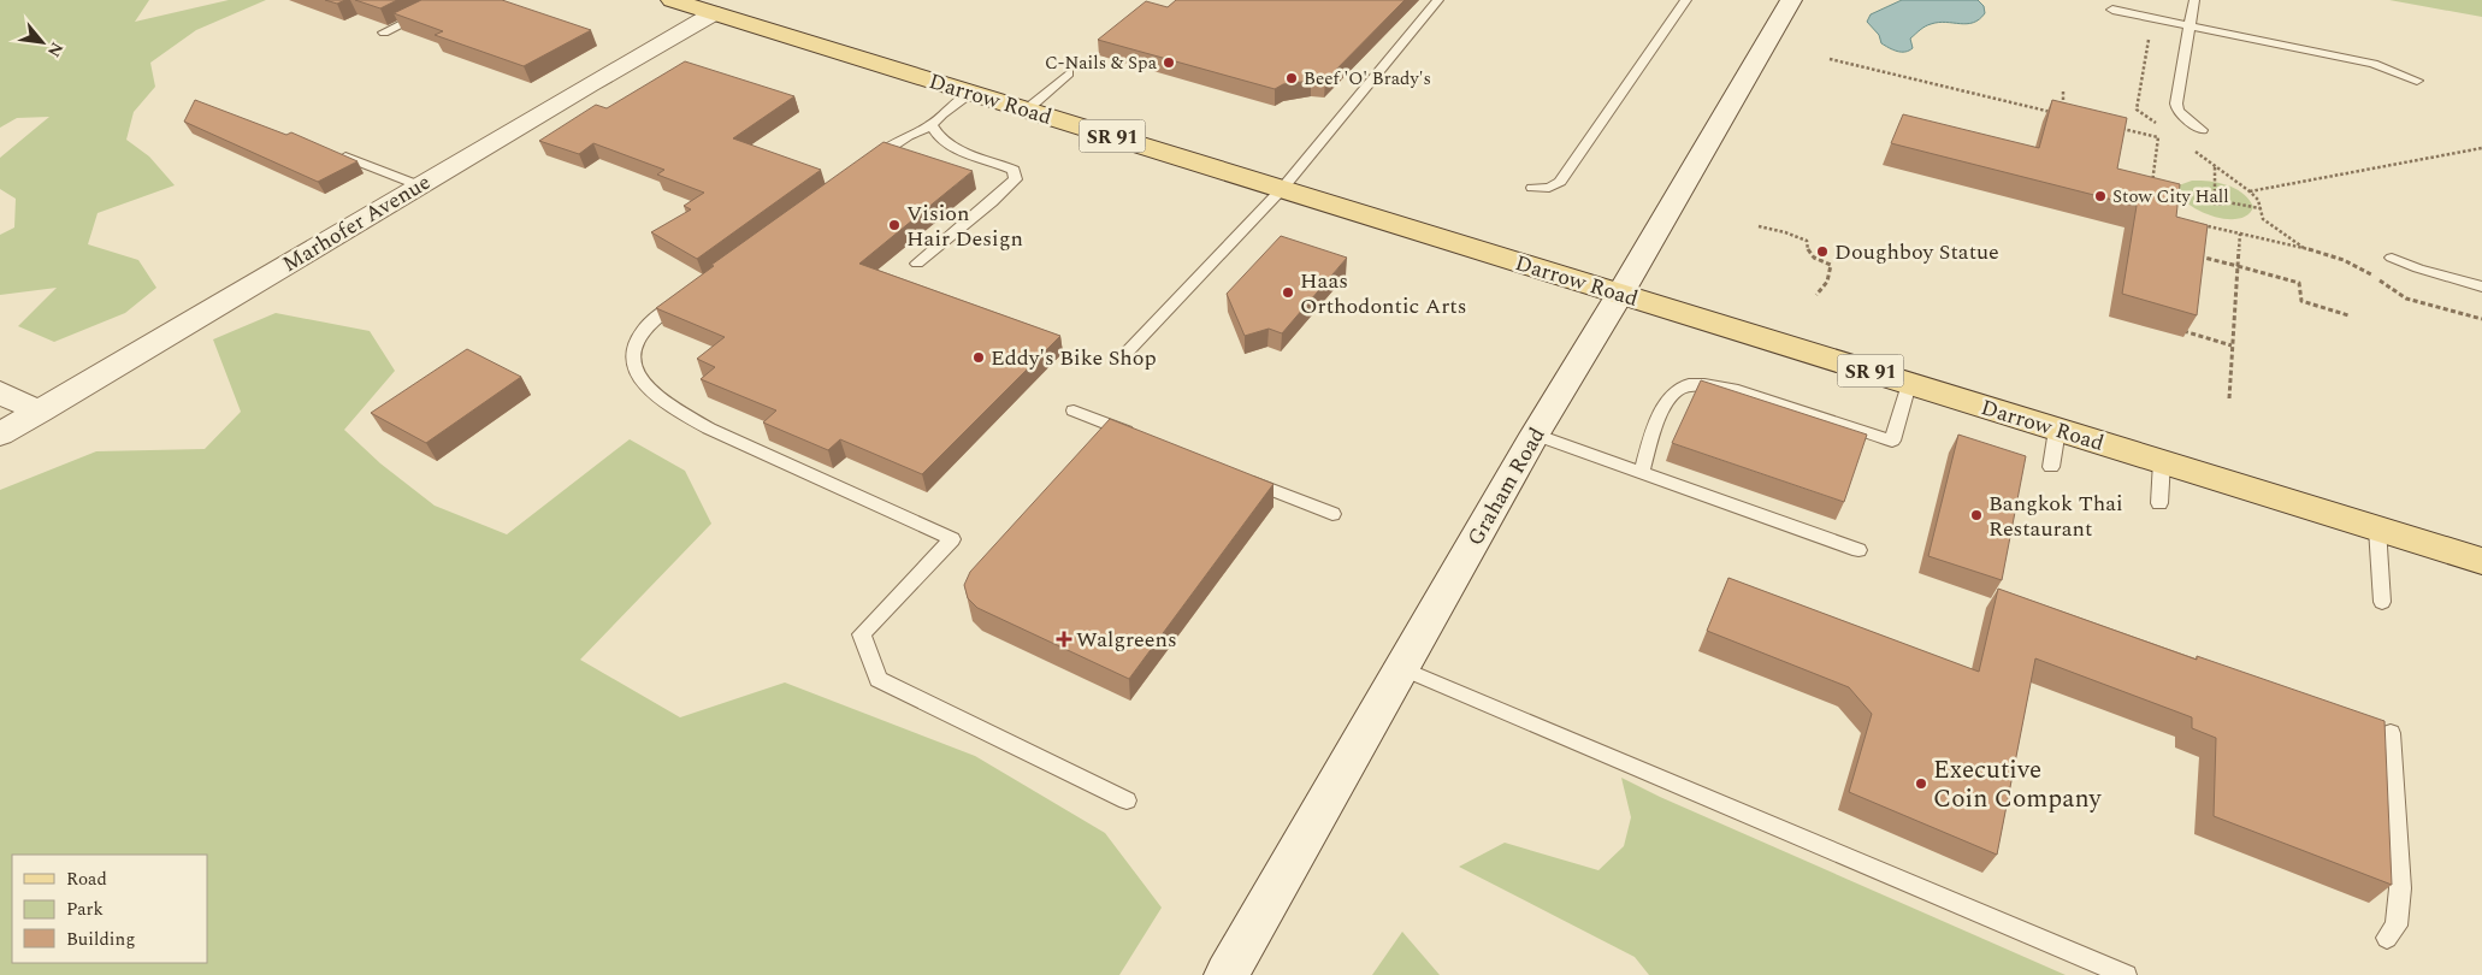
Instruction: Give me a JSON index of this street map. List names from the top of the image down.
{
  "streets": {
    "main road": [
      "Darrow Road",
      "SR 91",
      "Marhofer Avenue",
      "Graham Road"
    ]
  },
  "crossings": [
    ["Darrow Road", "Marhofer Avenue"],
    ["Darrow Road", "Graham Road"]
  ],
  "places": {
    "other": [
      "C-Nails & Spa",
      "Beef 'O' Brady's",
      "Stow City Hall",
      "Vision Hair Design",
      "Doughboy Statue",
      "Haas Orthodontic Arts",
      "Eddy's Bike Shop",
      "Bangkok Thai Restaurant",
      "Executive Coin Company"
    ],
    "health": ["Walgreens"]
  },
  "legend": ["Road", "Park", "Building"],
  "north": "bottom right"
}
